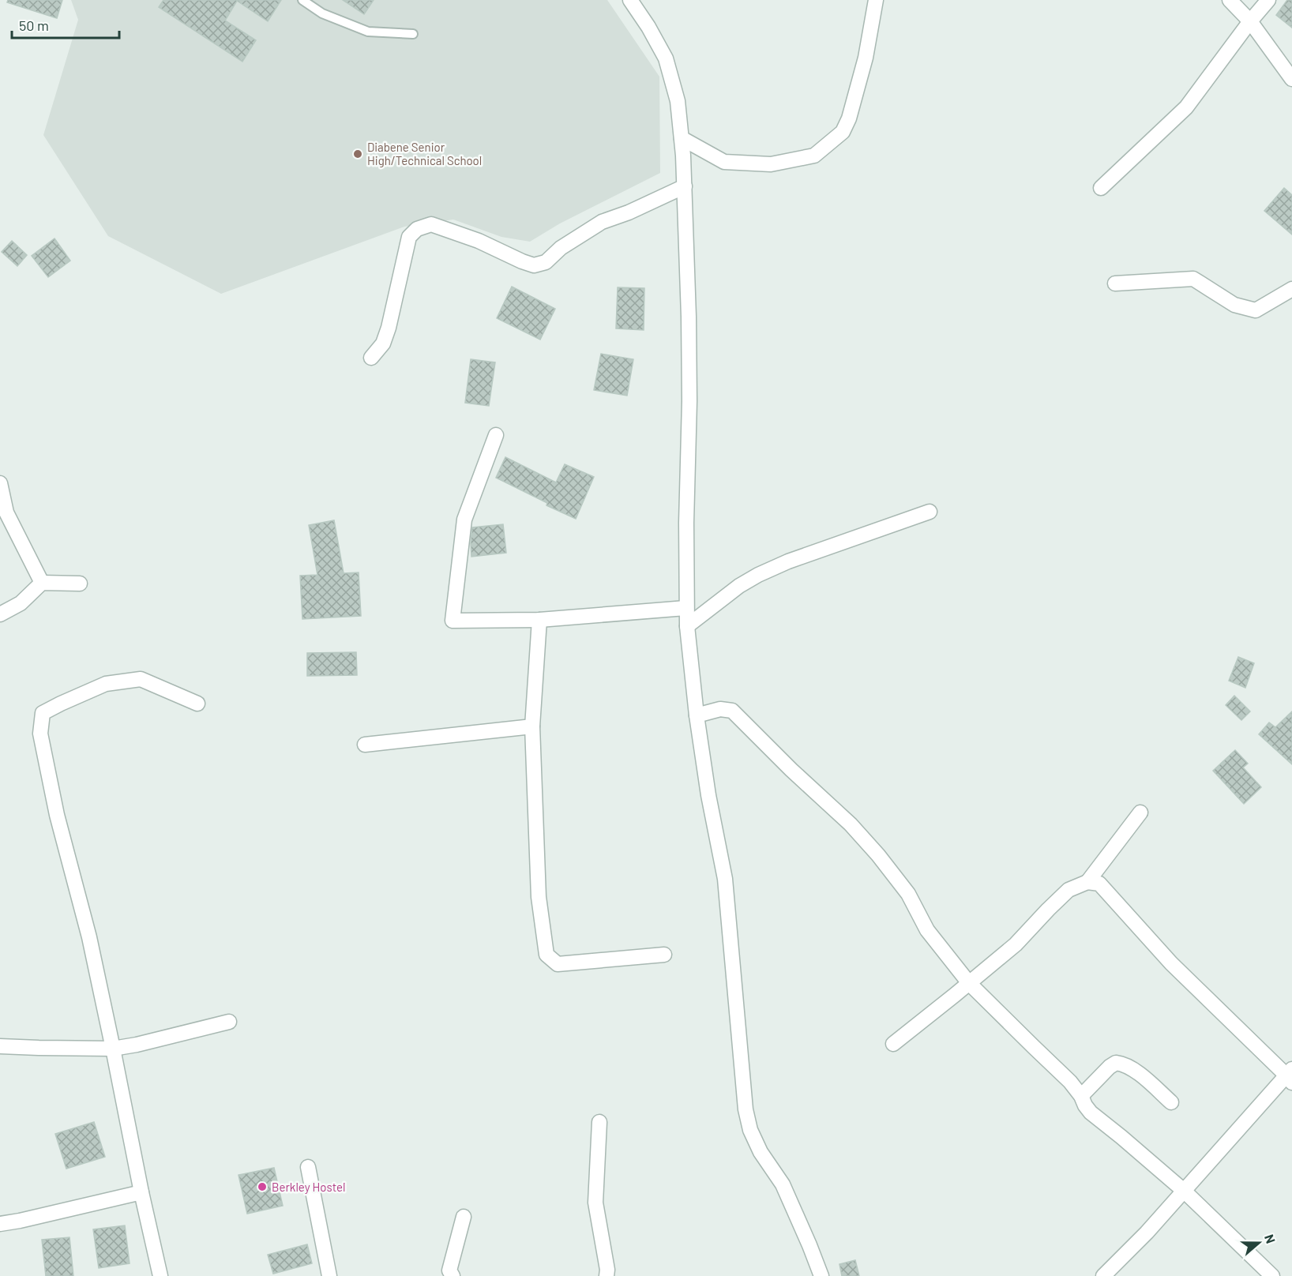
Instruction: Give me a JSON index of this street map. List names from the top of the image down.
{
  "places": ["Diabene Senior High/Technical School", "Berkley Hostel"],
  "scale_bar": "50 m",
  "north": "right"
}
